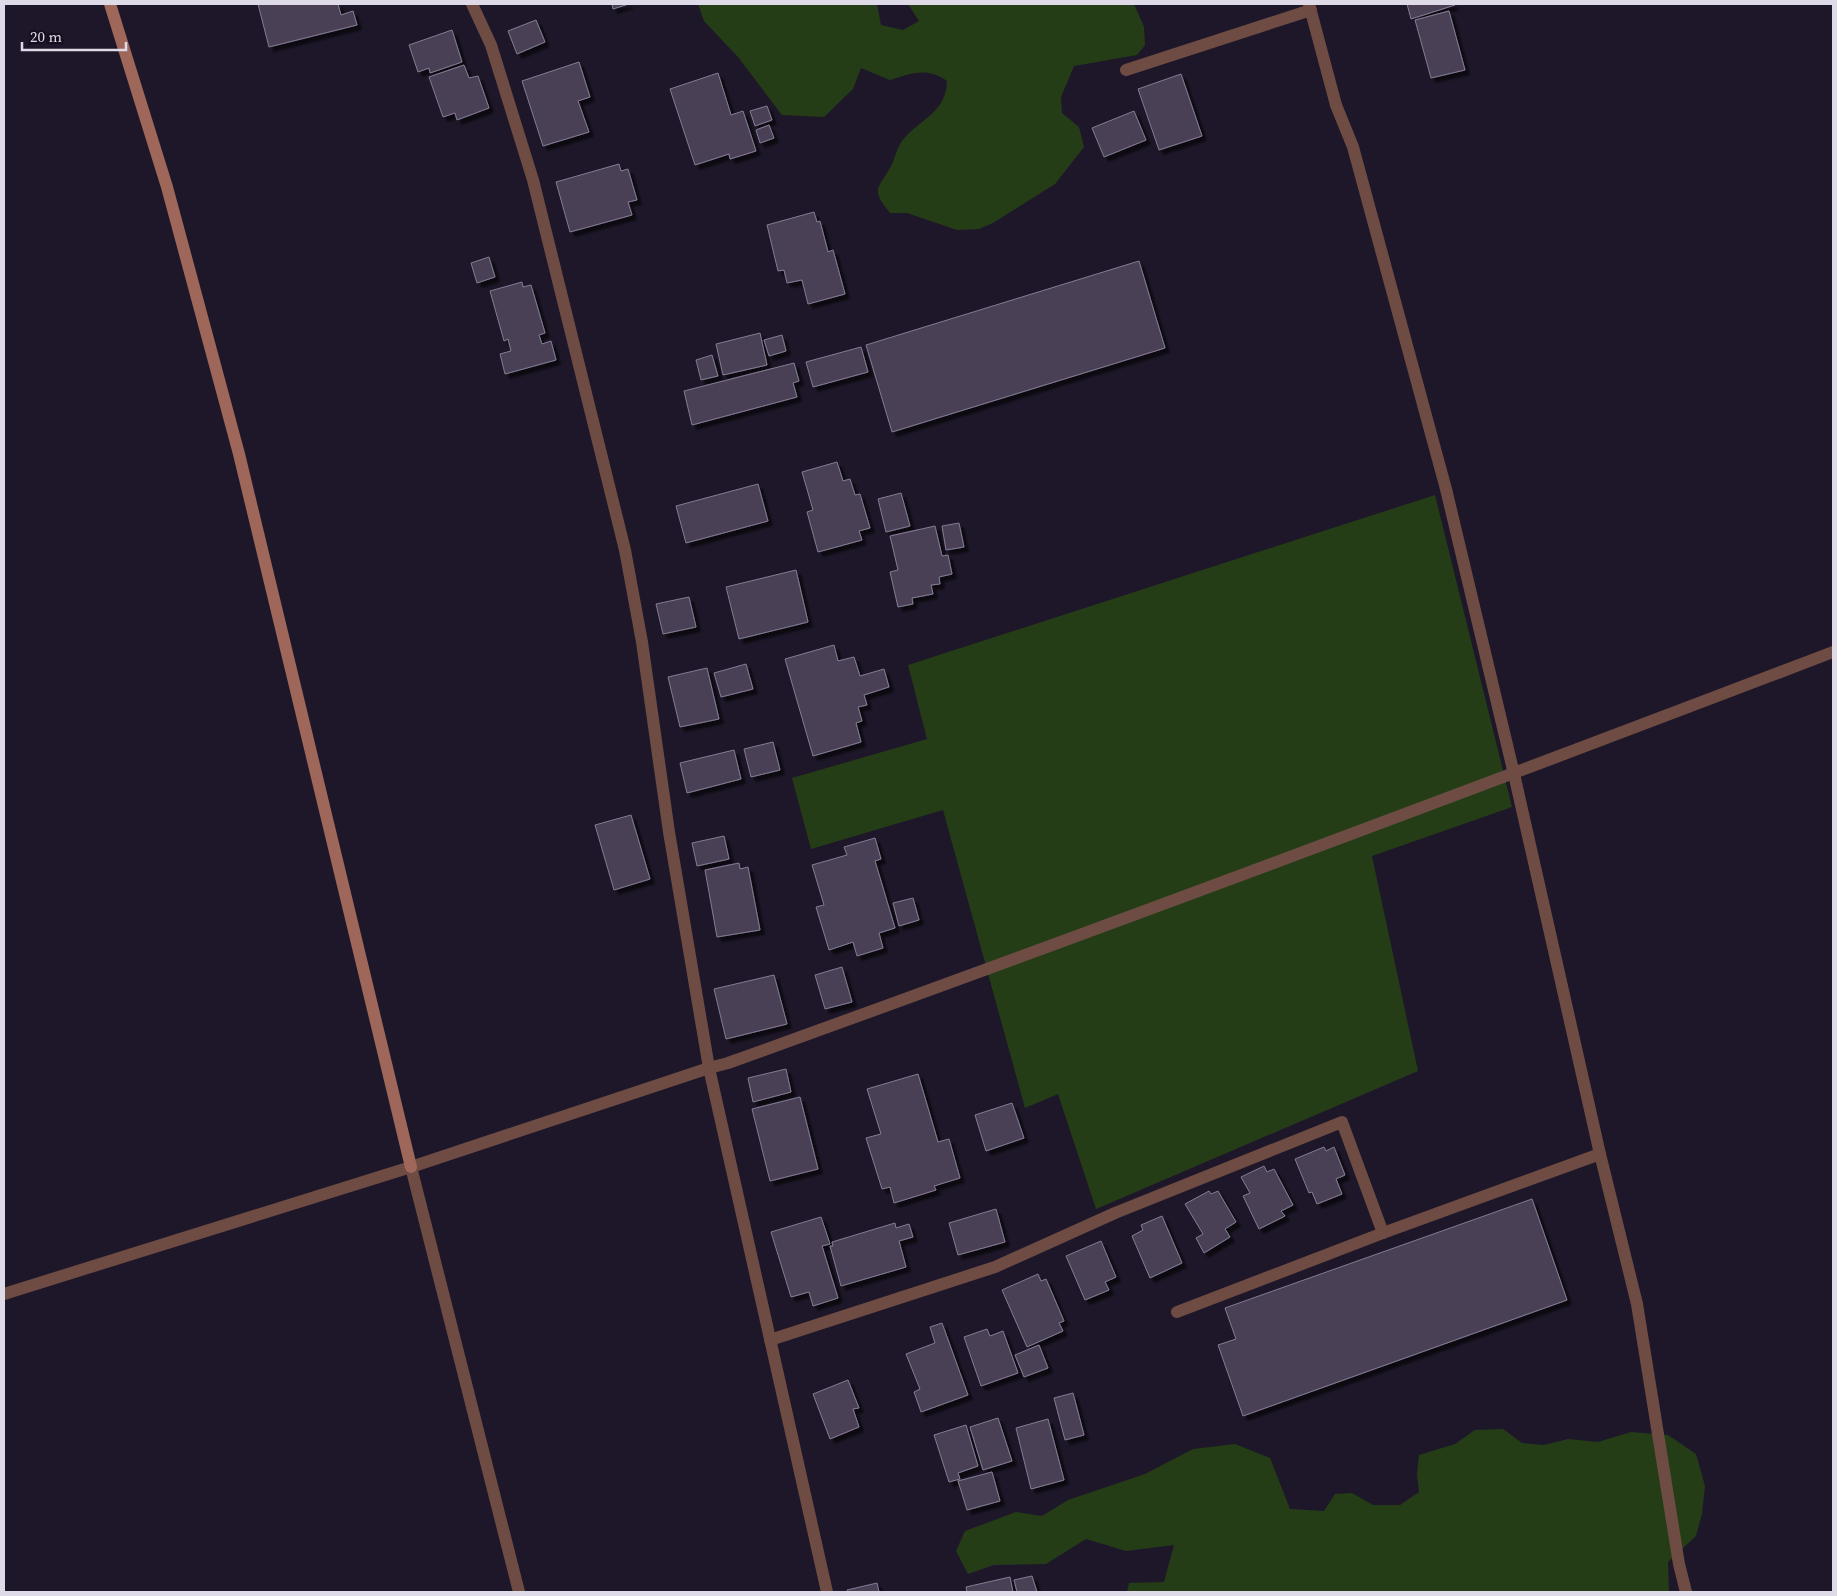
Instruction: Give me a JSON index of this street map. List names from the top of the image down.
{
  "scale_bar": "20 m"
}
